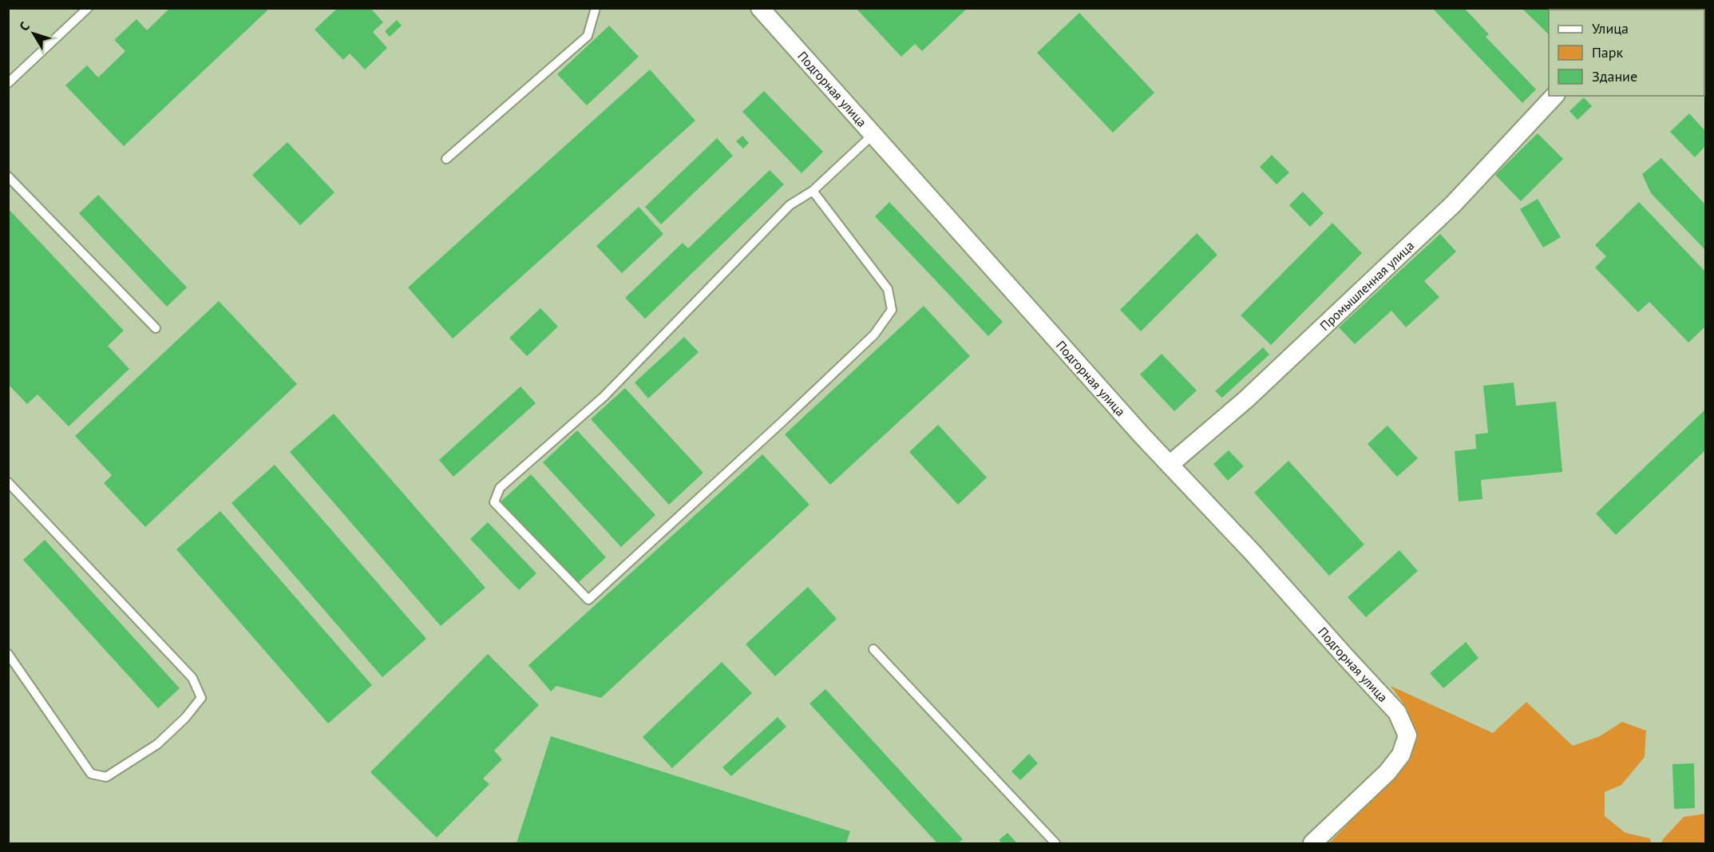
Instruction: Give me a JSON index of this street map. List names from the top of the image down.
{
  "streets": {
    "street": ["Подгорная улица", "Промышленная улица"]
  },
  "crossings": [
    ["Подгорная улица", "Промышленная улица"]
  ],
  "legend": ["Улица", "Парк", "Здание"],
  "north": "top left"
}
